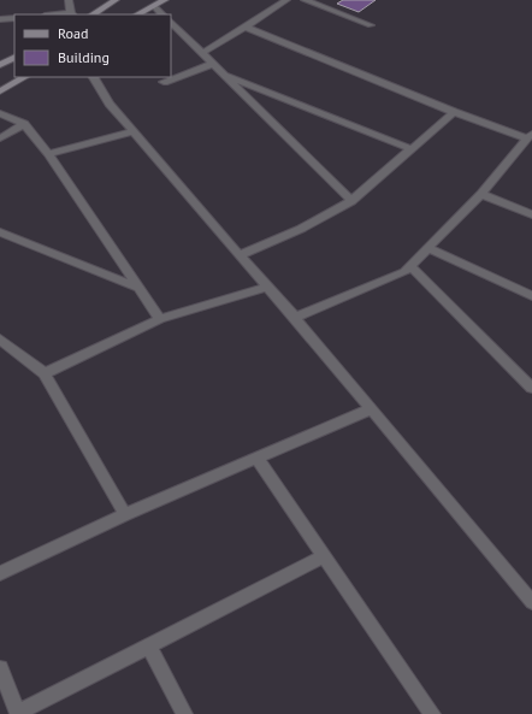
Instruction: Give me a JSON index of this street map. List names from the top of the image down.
{
  "legend": ["Road", "Building"]
}
